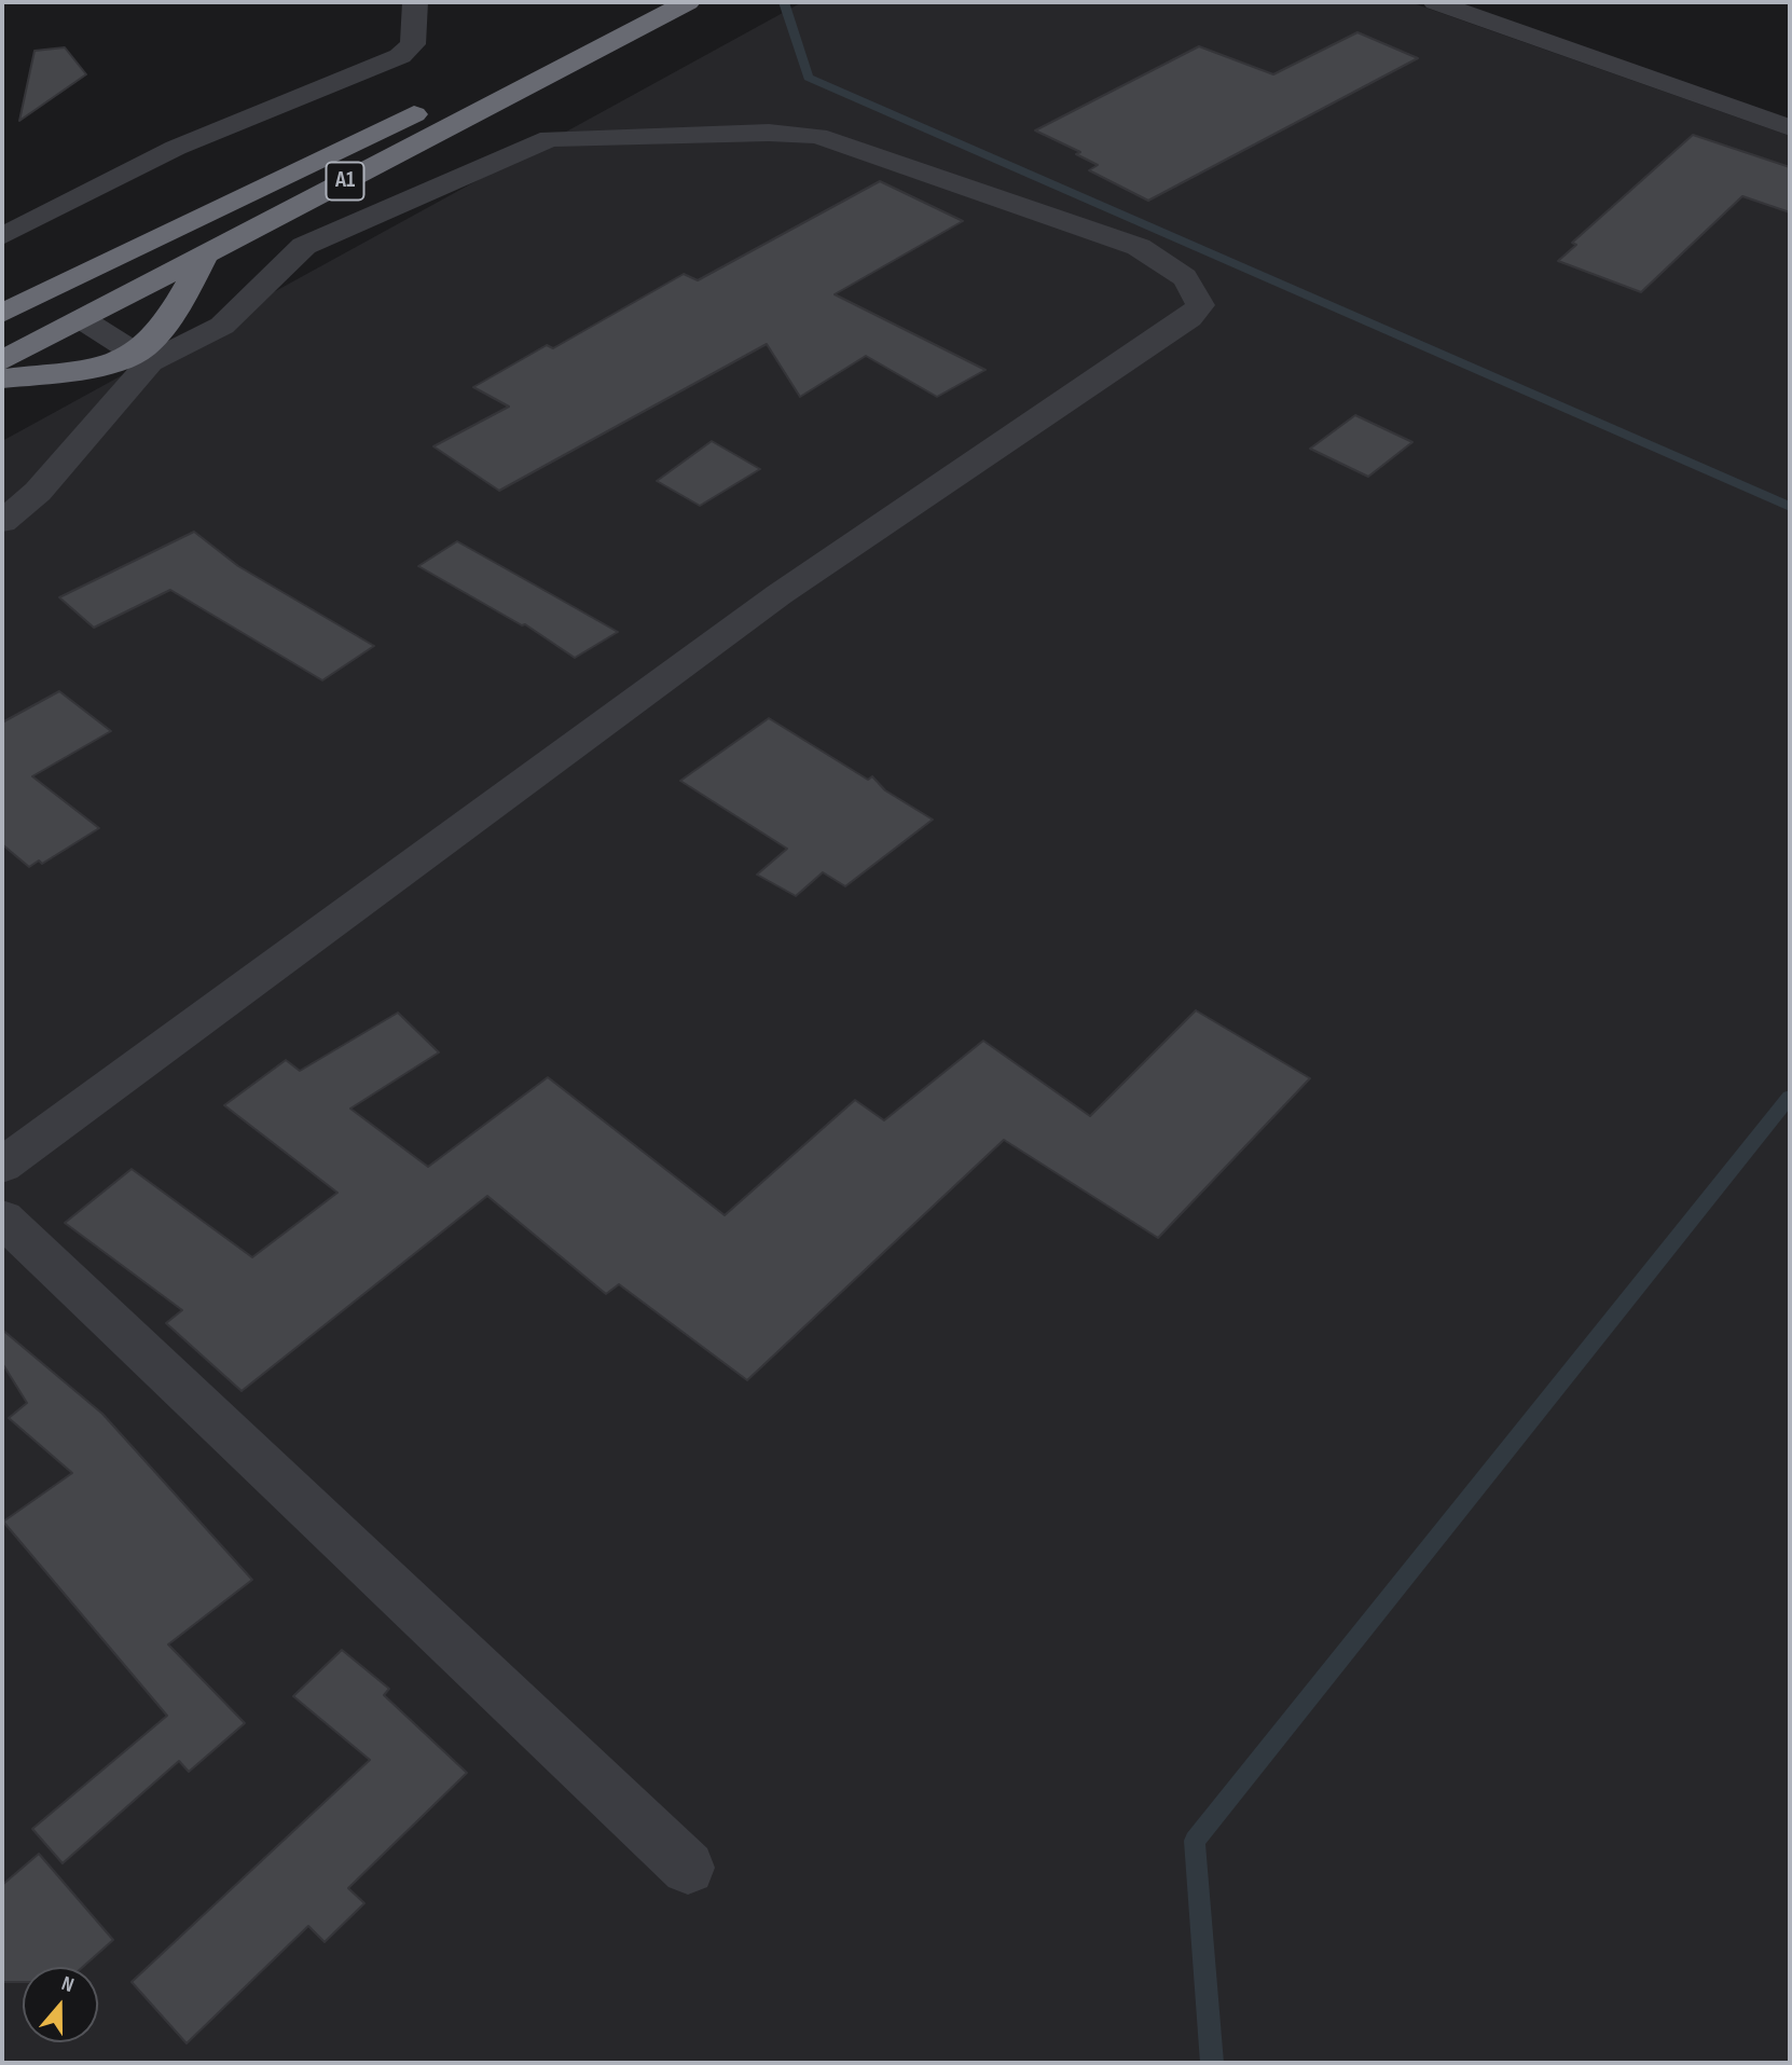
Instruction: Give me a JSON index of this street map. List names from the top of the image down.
{
  "streets": {
    "highway": ["A1"]
  },
  "north": "top"
}
